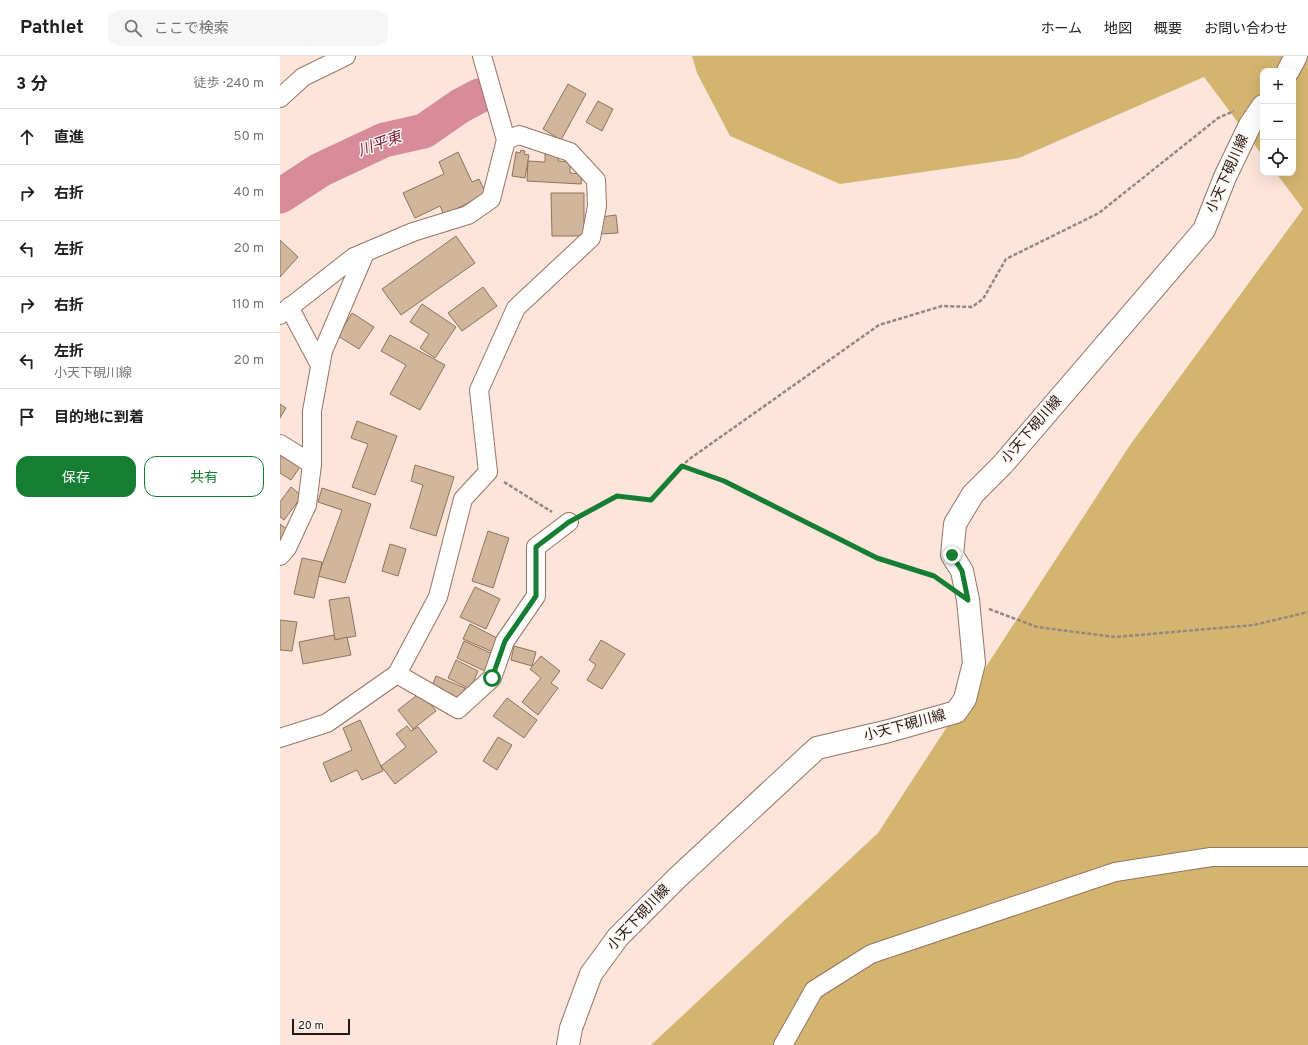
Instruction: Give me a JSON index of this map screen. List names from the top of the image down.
{
  "streets": {
    "main road": ["小天下硯川線"]
  },
  "water": ["川平東"],
  "scale_bar": "20 m",
  "page": {
    "header": "Pathlet",
    "search": "ここで検索",
    "nav": [
      "ホーム",
      "地図",
      "概要",
      "お問い合わせ"
    ],
    "heading": ["3 分", "徒歩 · 240 m"],
    "map_buttons": ["+", "−"],
    "list": [
      ["直進", "50 m"],
      ["右折", "40 m"],
      ["左折", "20 m"],
      ["右折", "110 m"],
      ["左折", "小天下硯川線", "20 m"],
      "目的地に到着"
    ],
    "buttons": ["保存", "共有"],
    "scale": "20 m"
  }
}
